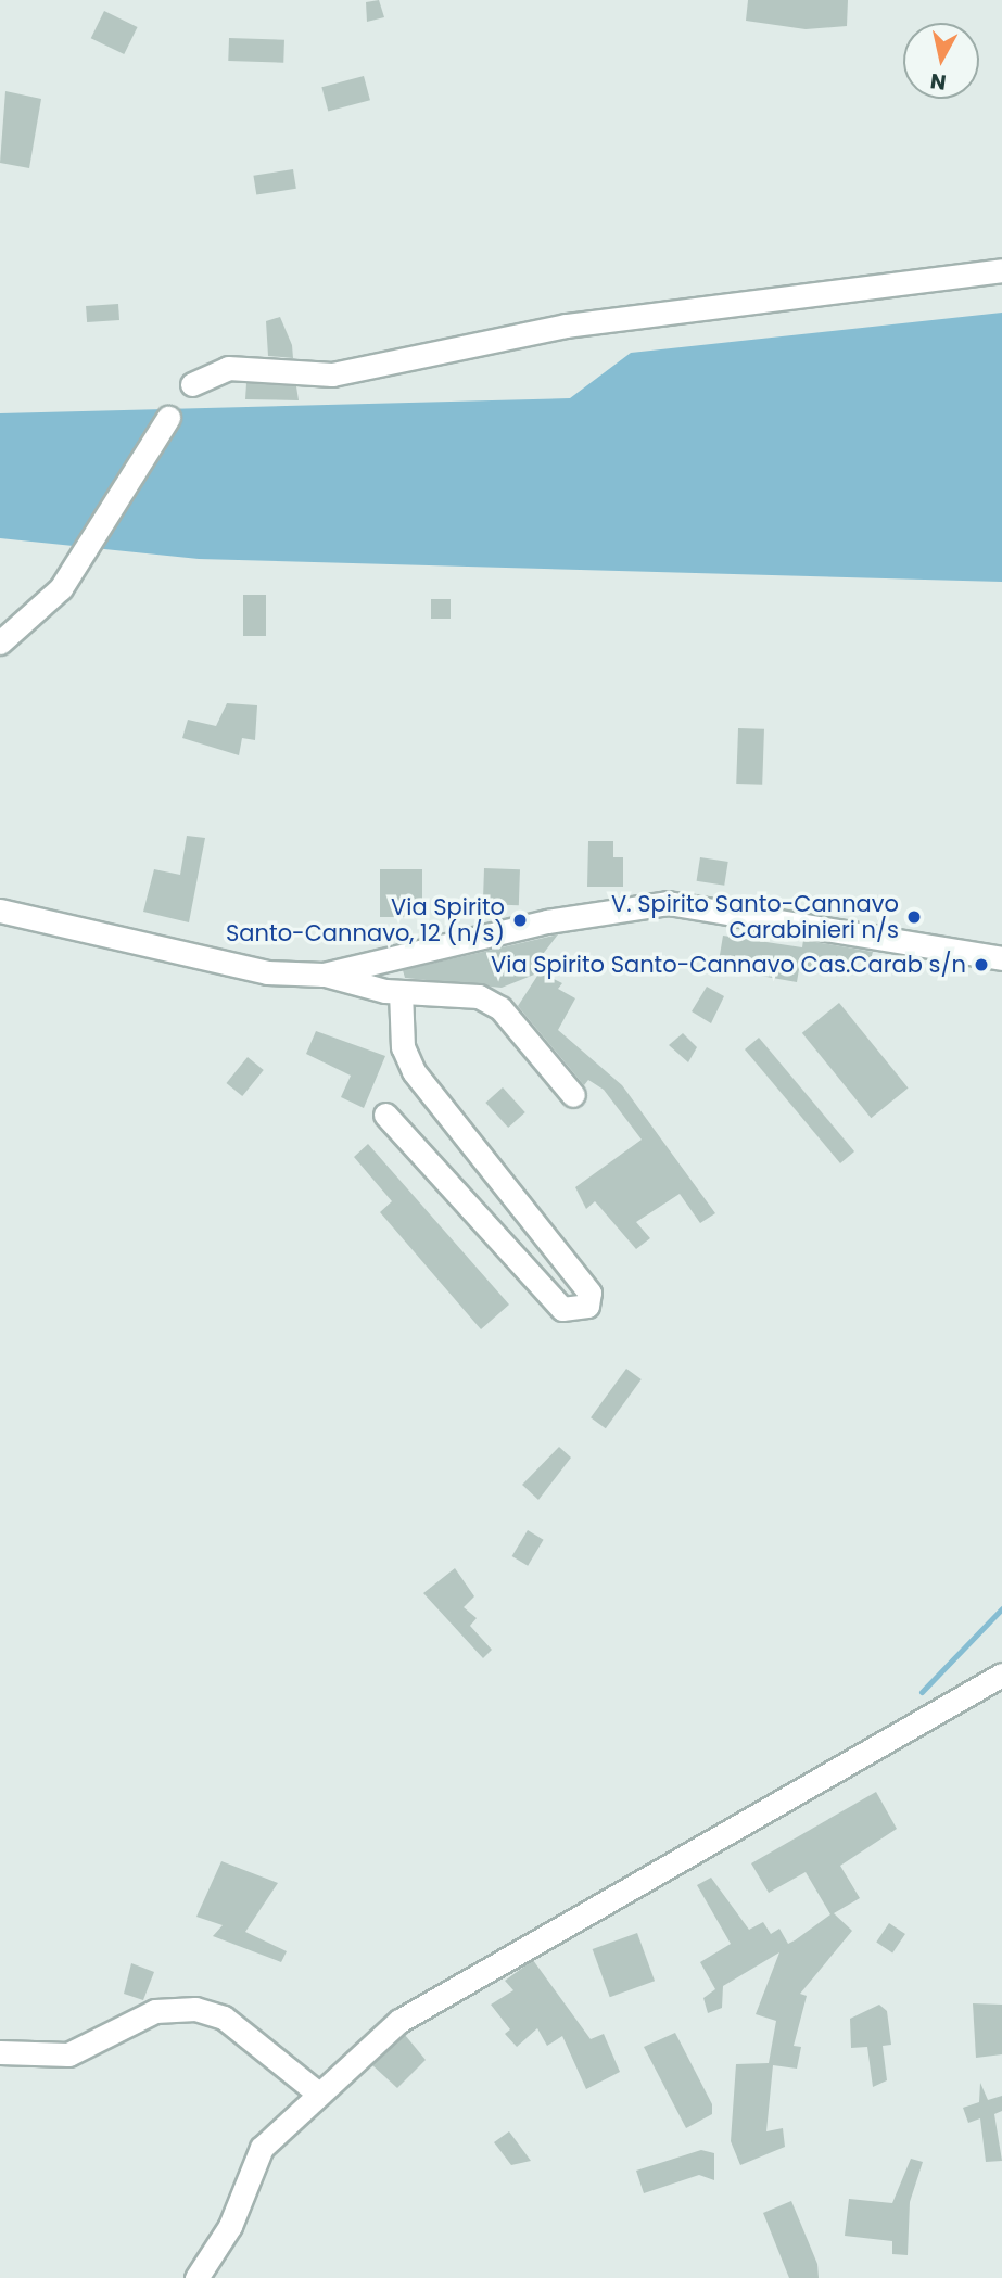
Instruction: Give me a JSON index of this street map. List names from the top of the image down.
{
  "places": ["V. Spirito Santo-Cannavo Carabinieri n/s", "Via Spirito Santo-Cannavo, 12 (n/s)", "Via Spirito Santo-Cannavo Cas.Carab s/n"],
  "north": "bottom"
}
